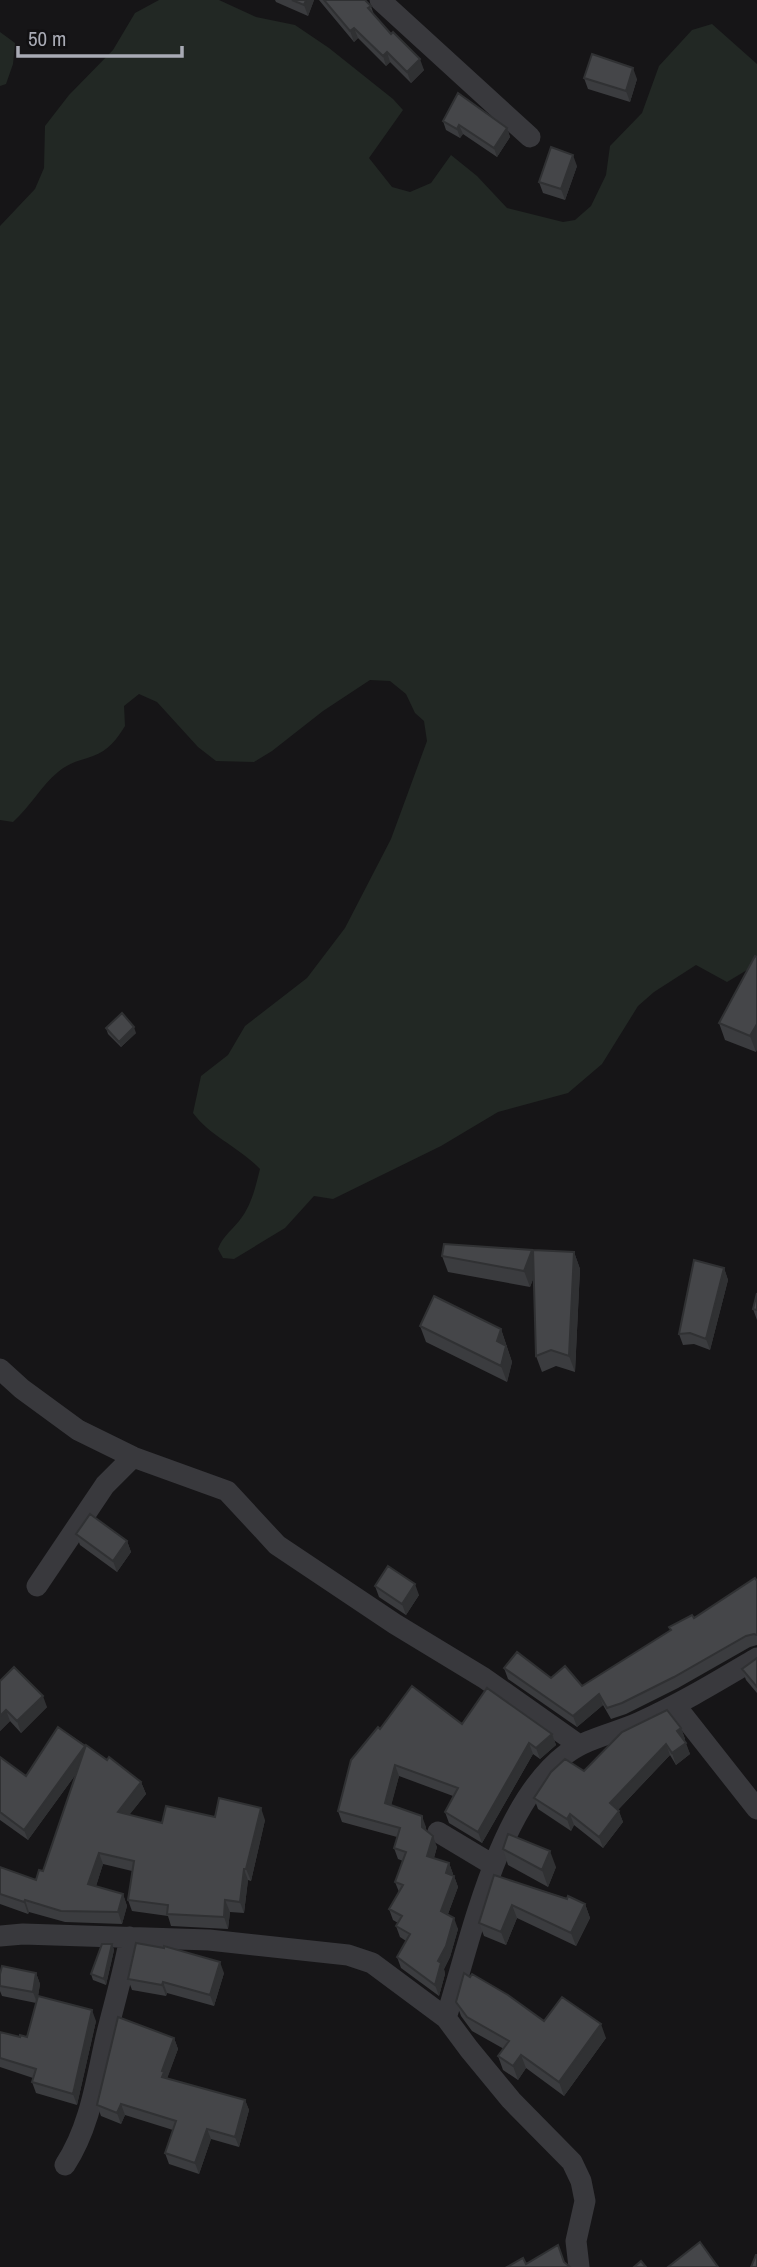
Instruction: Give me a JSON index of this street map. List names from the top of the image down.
{
  "scale_bar": "50 m"
}
